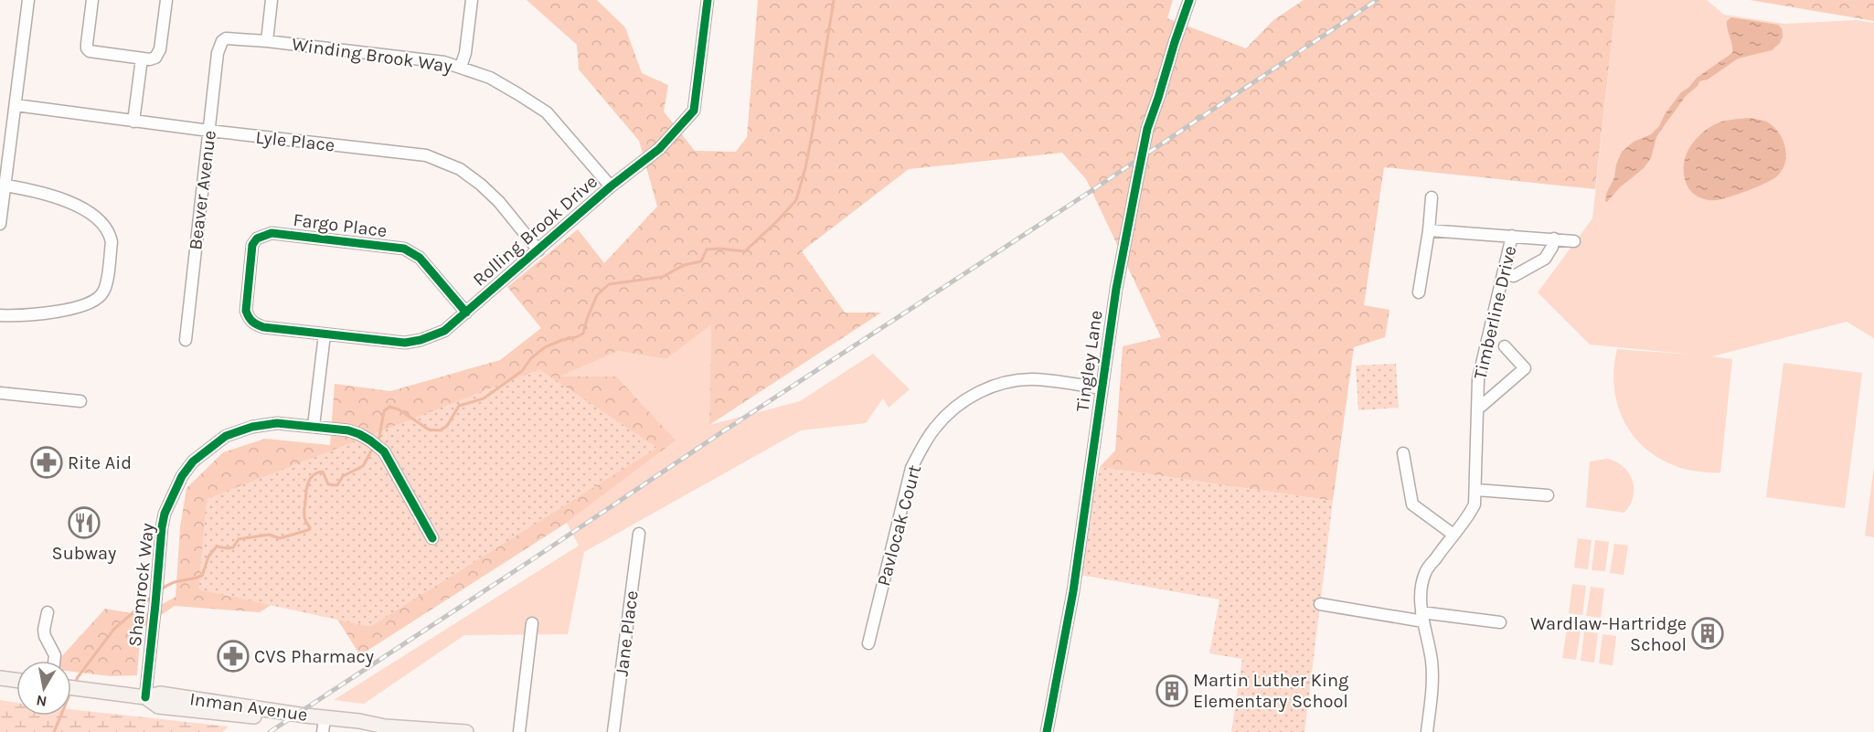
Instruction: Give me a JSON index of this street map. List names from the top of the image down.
{
  "streets": {
    "main road": ["Inman Avenue"],
    "street": [
      "Winding Brook Way",
      "Lyle Place",
      "Beaver Avenue",
      "Fargo Place",
      "Rolling Brook Drive",
      "Timberline Drive",
      "Tingley Lane",
      "Pavlocak Court",
      "Shamrock Way",
      "Jane Place"
    ]
  },
  "crossings": [
    ["Winding Brook Way", "Beaver Avenue"],
    ["Winding Brook Way", "Rolling Brook Drive"],
    ["Lyle Place", "Beaver Avenue"],
    ["Lyle Place", "Rolling Brook Drive"],
    ["Fargo Place", "Rolling Brook Drive"],
    ["Tingley Lane", "Pavlocak Court"],
    ["Shamrock Way", "Inman Avenue"]
  ],
  "places": {
    "pharmacy": ["Rite Aid", "CVS Pharmacy"],
    "restaurant": ["Subway"],
    "building": ["Wardlaw-Hartridge School", "Martin Luther King Elementary School"]
  },
  "north": "bottom"
}
